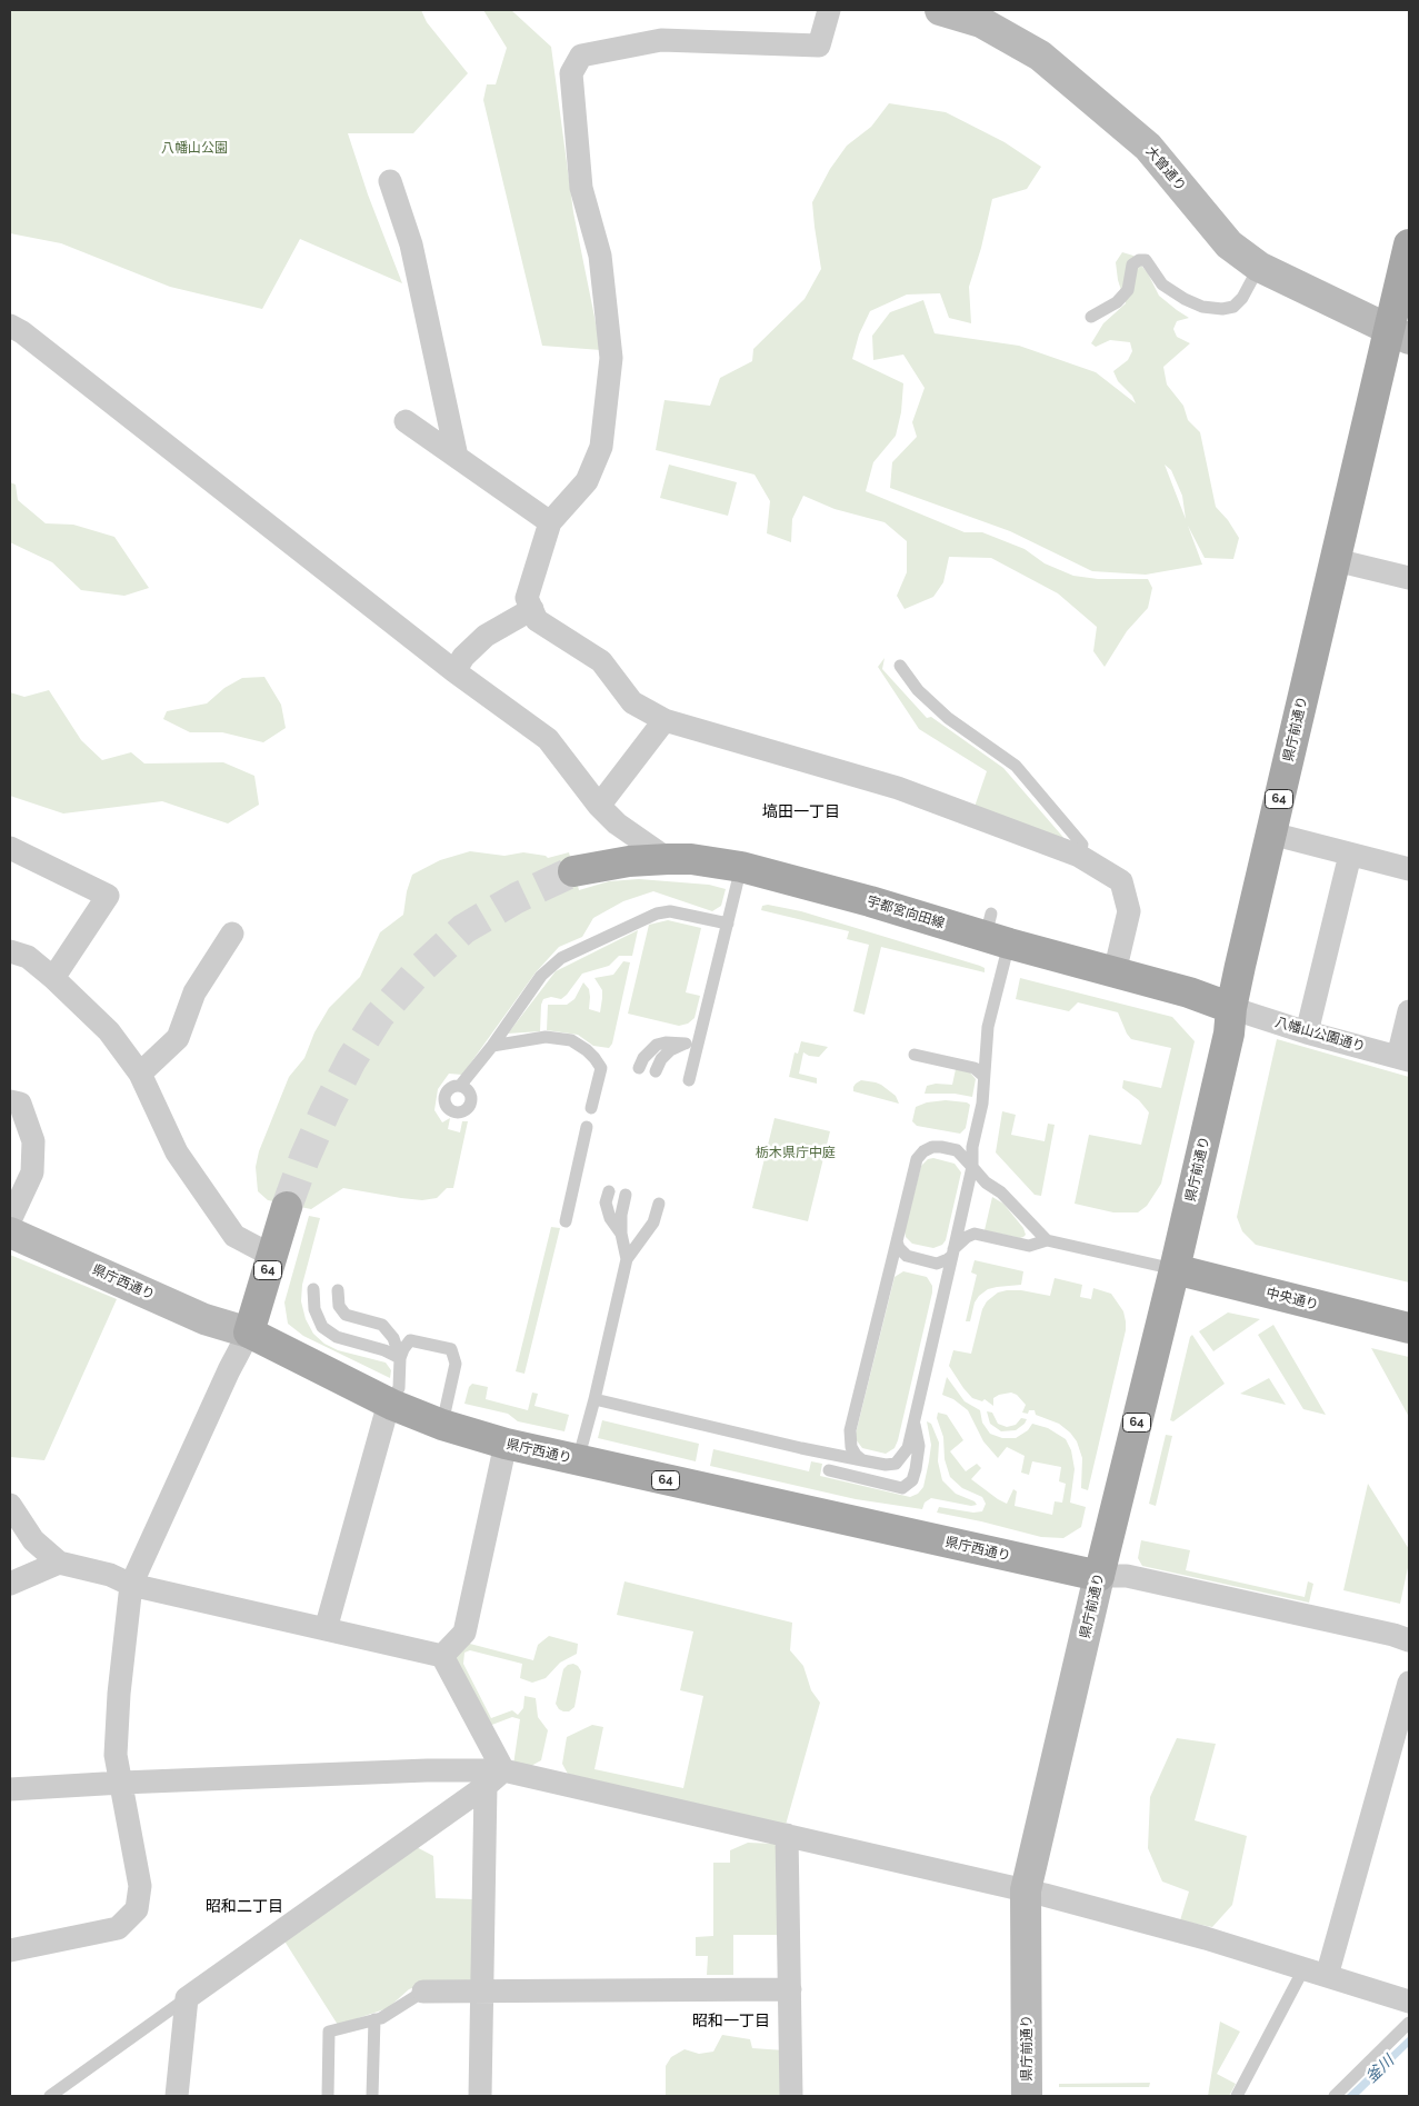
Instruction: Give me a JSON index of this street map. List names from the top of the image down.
{
  "streets": {
    "main road": [
      "県庁前通り",
      "64",
      "宇都宮向田線",
      "県庁西通り",
      "中央通り"
    ],
    "street": ["大曽通り", "八幡山公園通り"]
  },
  "crossings": [
    ["大曽通り", "県庁前通り"],
    ["県庁前通り", "宇都宮向田線"],
    ["県庁前通り", "八幡山公園通り"],
    ["県庁前通り", "県庁西通り"],
    ["県庁前通り", "中央通り"],
    ["64", "県庁西通り"],
    ["宇都宮向田線", "八幡山公園通り"]
  ],
  "districts": ["塙田一丁目", "昭和二丁目", "昭和一丁目"],
  "water": ["釜川"],
  "parks": ["八幡山公園", "栃木県庁中庭"]
}
